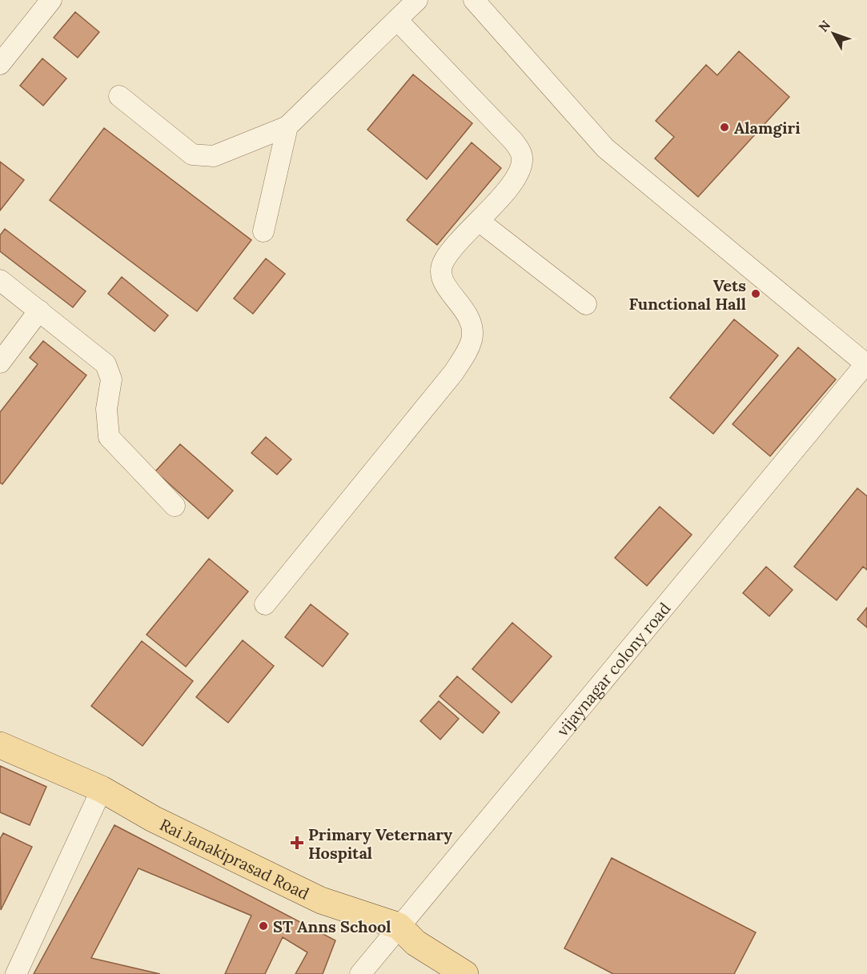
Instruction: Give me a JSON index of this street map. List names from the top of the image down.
{
  "streets": {
    "main road": ["Rai Janakiprasad Road"],
    "street": ["vijaynagar colony road"]
  },
  "crossings": [
    ["vijaynagar colony road", "Rai Janakiprasad Road"]
  ],
  "places": {
    "other": ["Alamgiri", "Vets Functional Hall", "ST Anns School"],
    "health": ["Primary Veternary Hospital"]
  },
  "north": "top left"
}
